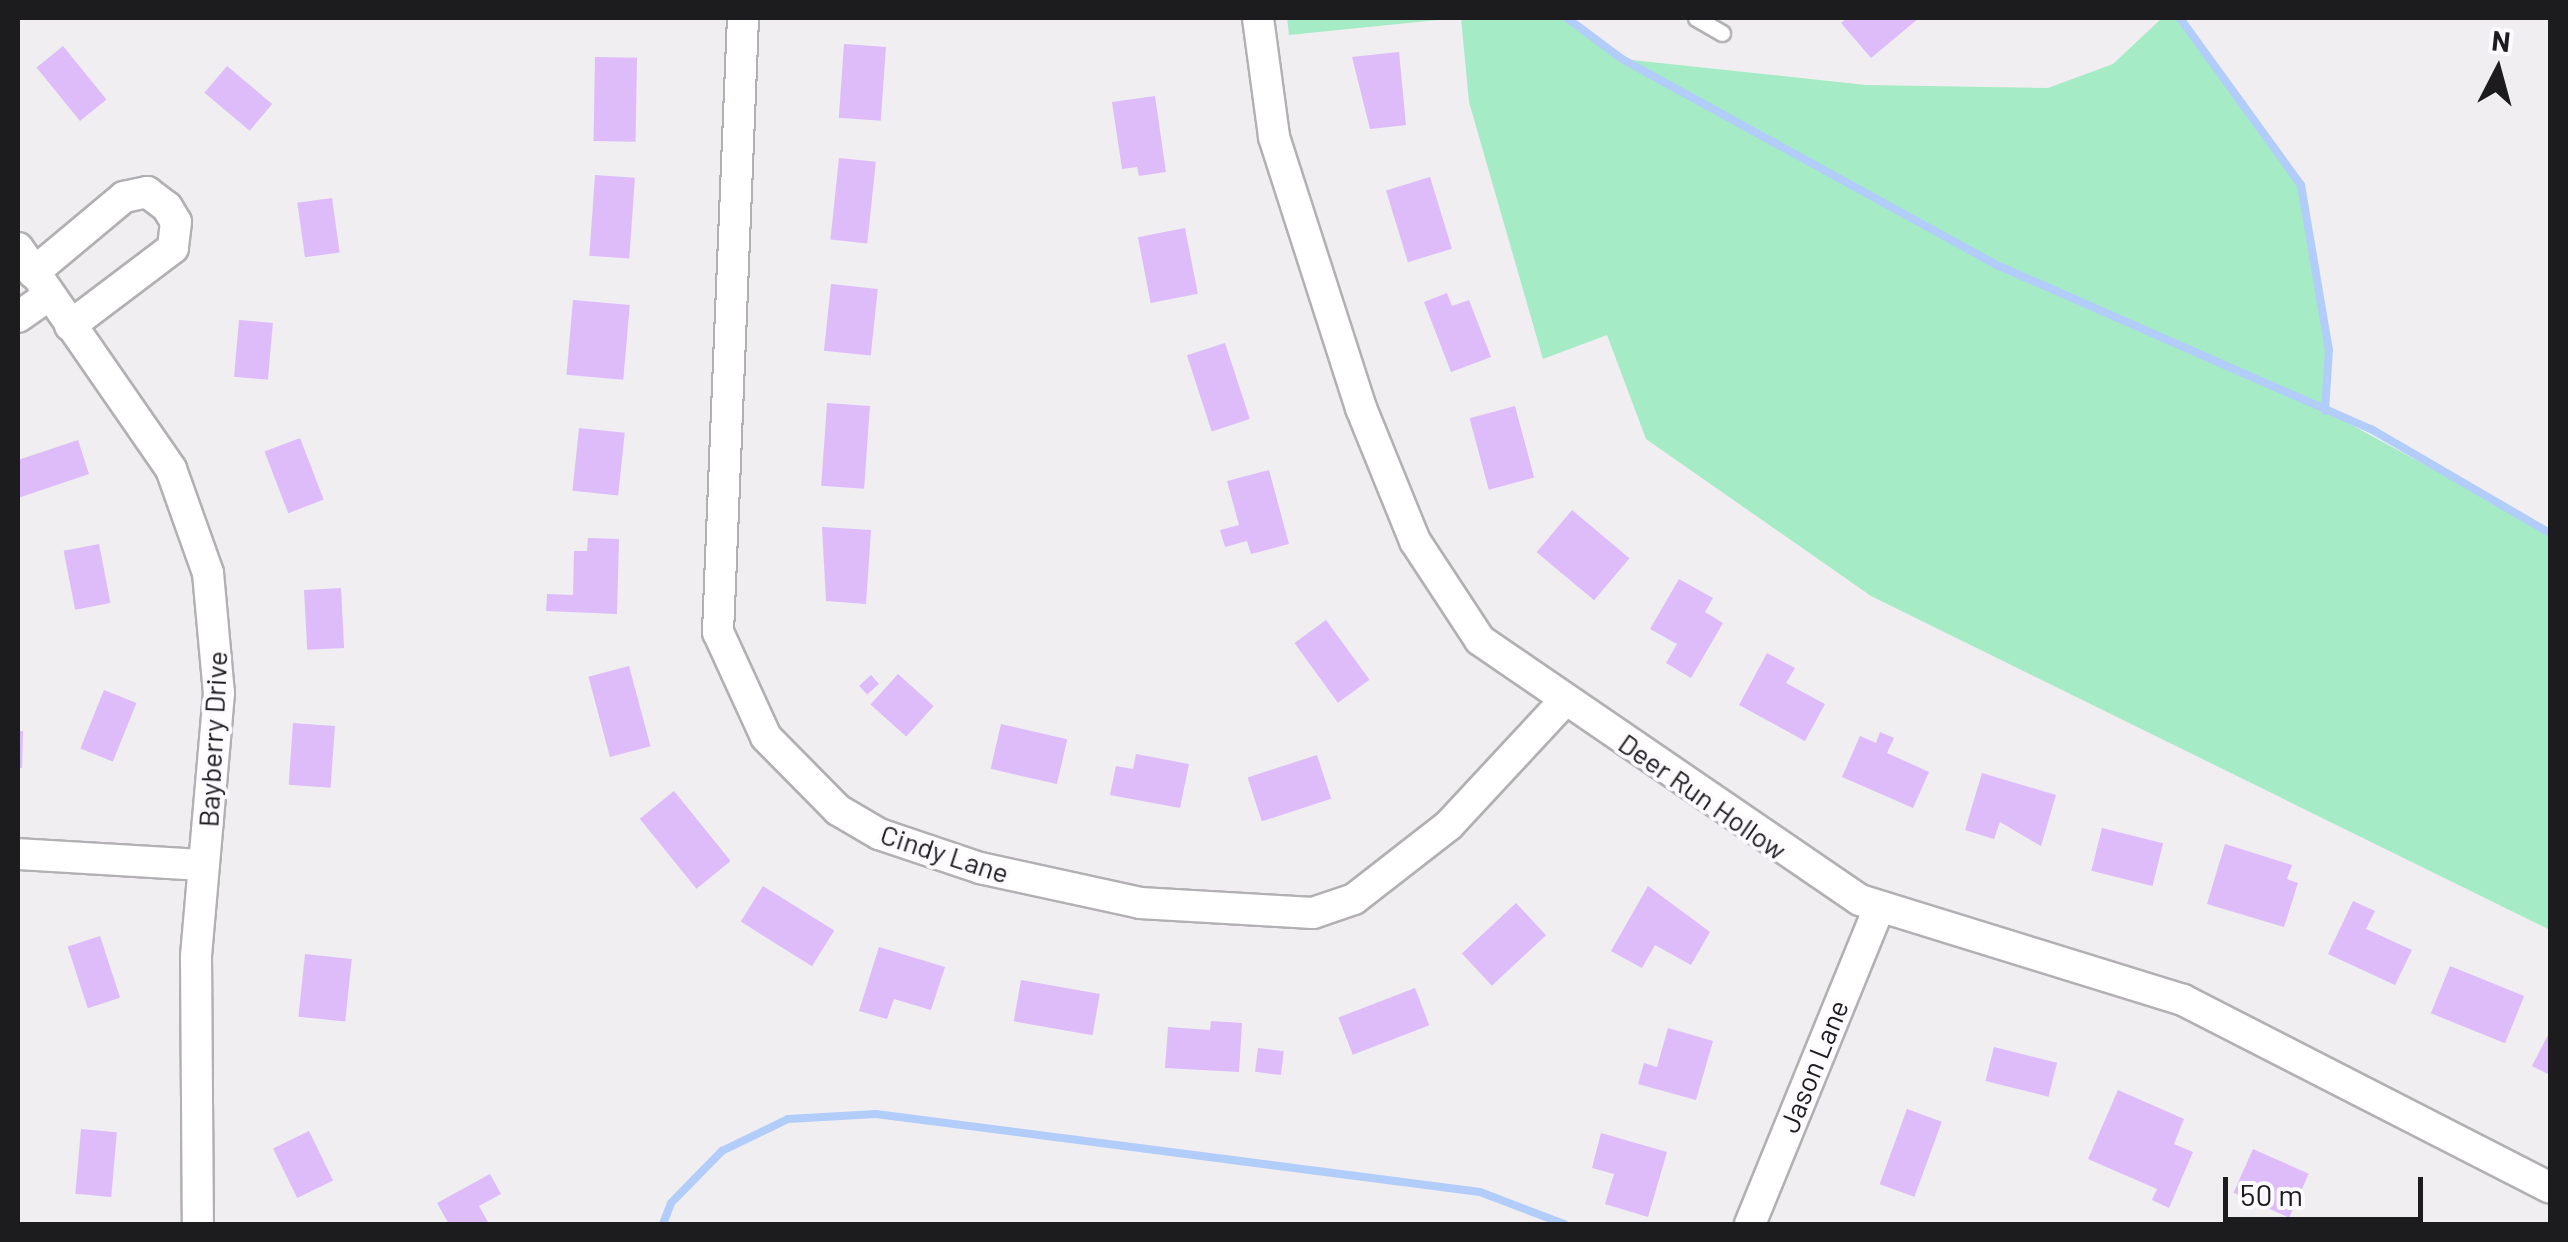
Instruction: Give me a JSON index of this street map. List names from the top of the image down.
{
  "streets": {
    "street": [
      "Bayberry Drive",
      "Deer Run Hollow",
      "Cindy Lane",
      "Jason Lane"
    ]
  },
  "crossings": [
    ["Deer Run Hollow", "Cindy Lane"],
    ["Deer Run Hollow", "Jason Lane"]
  ],
  "scale_bar": "50 m",
  "north": "top"
}
